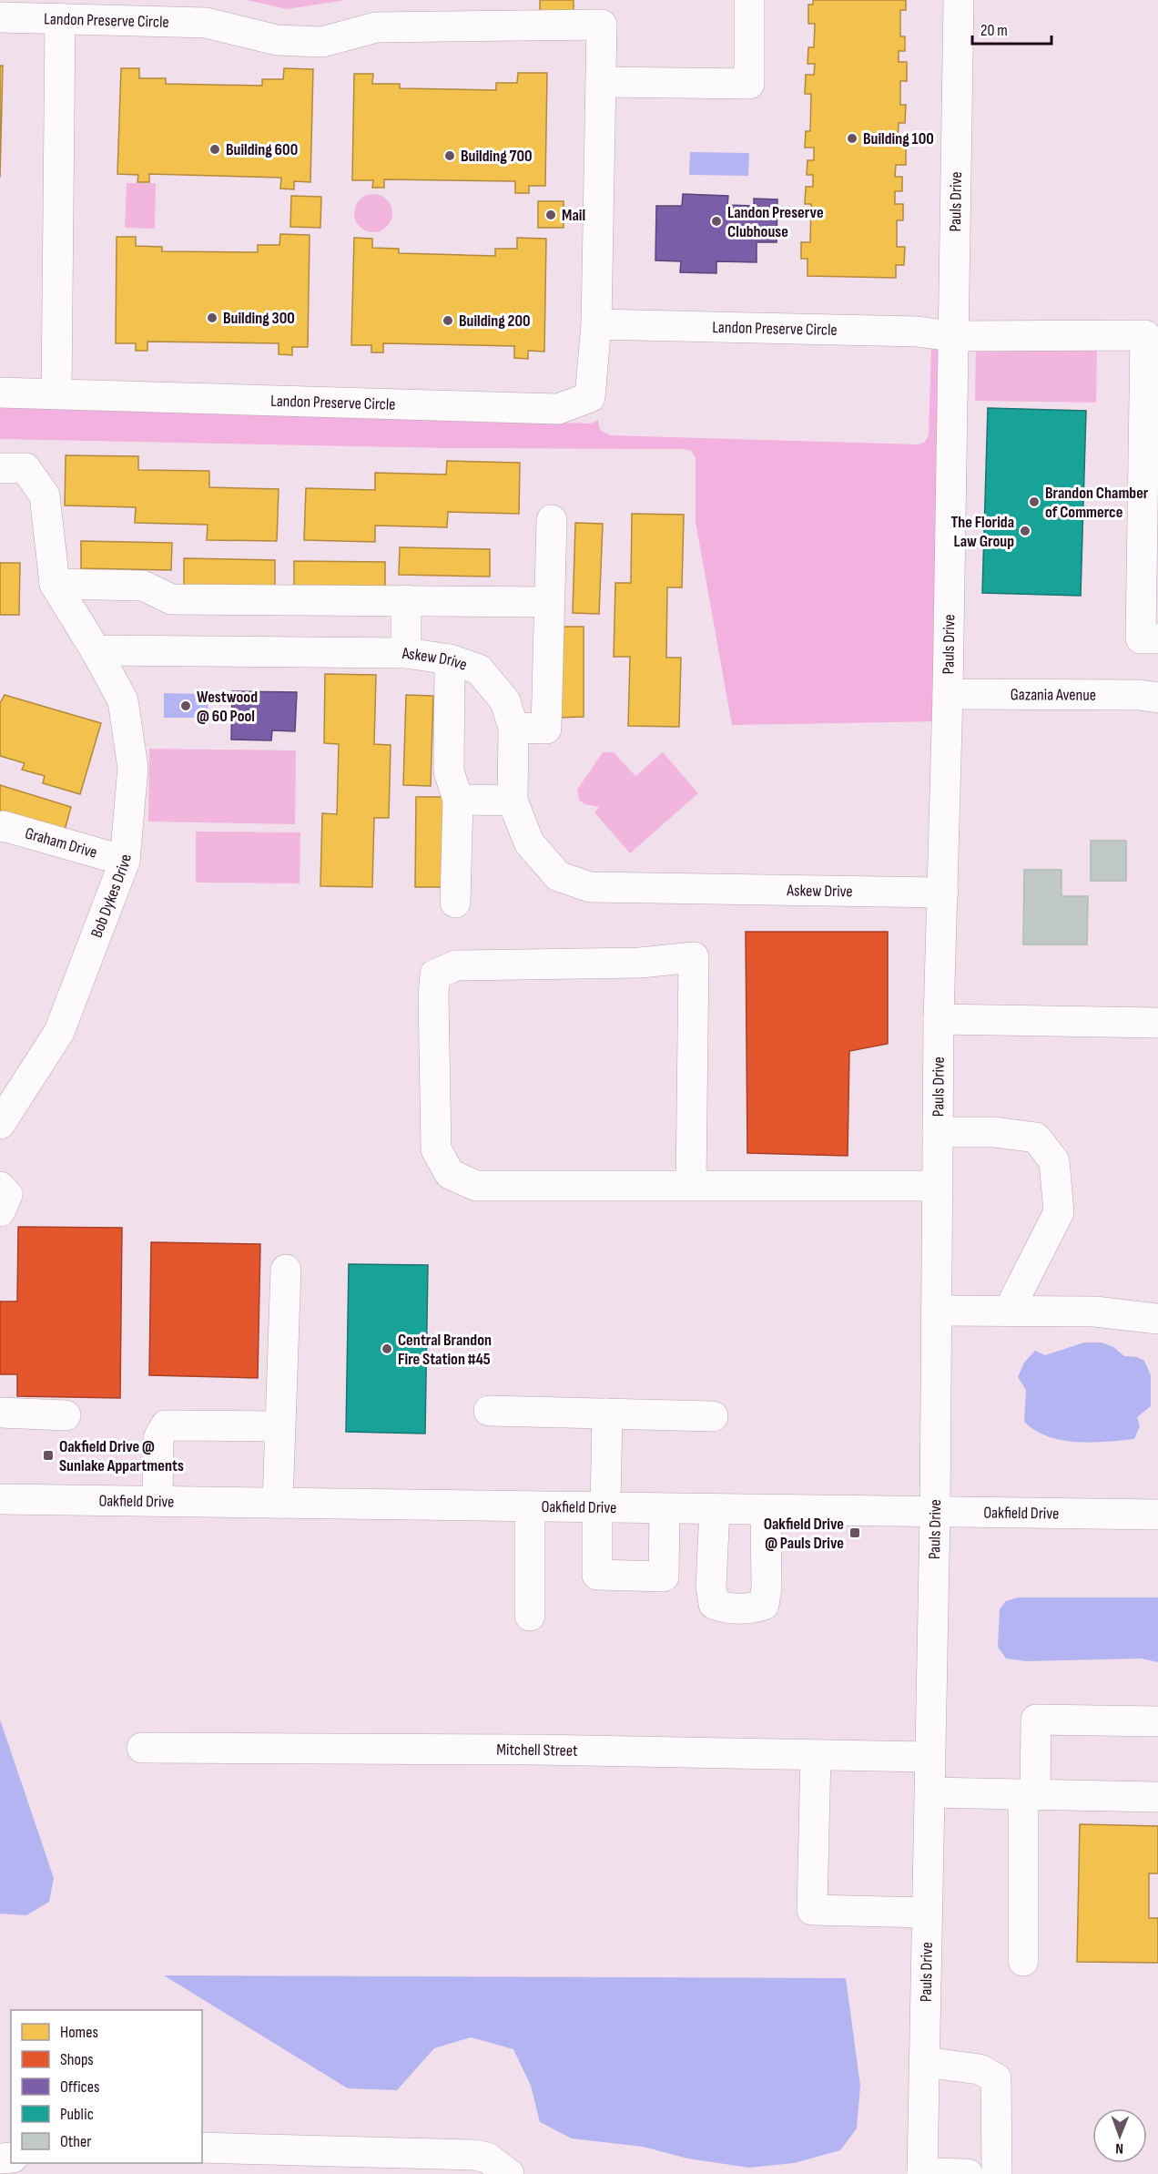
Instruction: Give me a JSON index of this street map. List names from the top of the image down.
{
  "streets": {
    "street": [
      "Landon Preserve Circle",
      "Pauls Drive",
      "Askew Drive",
      "Gazania Avenue",
      "Graham Drive",
      "Bob Dykes Drive",
      "Oakfield Drive",
      "Mitchell Street"
    ]
  },
  "crossings": [
    ["Landon Preserve Circle", "Pauls Drive"],
    ["Pauls Drive", "Askew Drive"],
    ["Pauls Drive", "Gazania Avenue"],
    ["Pauls Drive", "Oakfield Drive"],
    ["Pauls Drive", "Mitchell Street"],
    ["Askew Drive", "Bob Dykes Drive"],
    ["Graham Drive", "Bob Dykes Drive"]
  ],
  "places": {
    "other": [
      "Building 100",
      "Building 600",
      "Building 700",
      "Mail",
      "Landon Preserve Clubhouse",
      "Building 300",
      "Building 200",
      "Brandon Chamber of Commerce",
      "The Florida Law Group",
      "Westwood @ 60 Pool",
      "Central Brandon Fire Station #45"
    ],
    "transit": ["Oakfield Drive @ Sunlake Appartments", "Oakfield Drive @ Pauls Drive"]
  },
  "legend": [
    "Homes",
    "Shops",
    "Offices",
    "Public",
    "Other"
  ],
  "scale_bar": "20 m",
  "north": "bottom"
}
